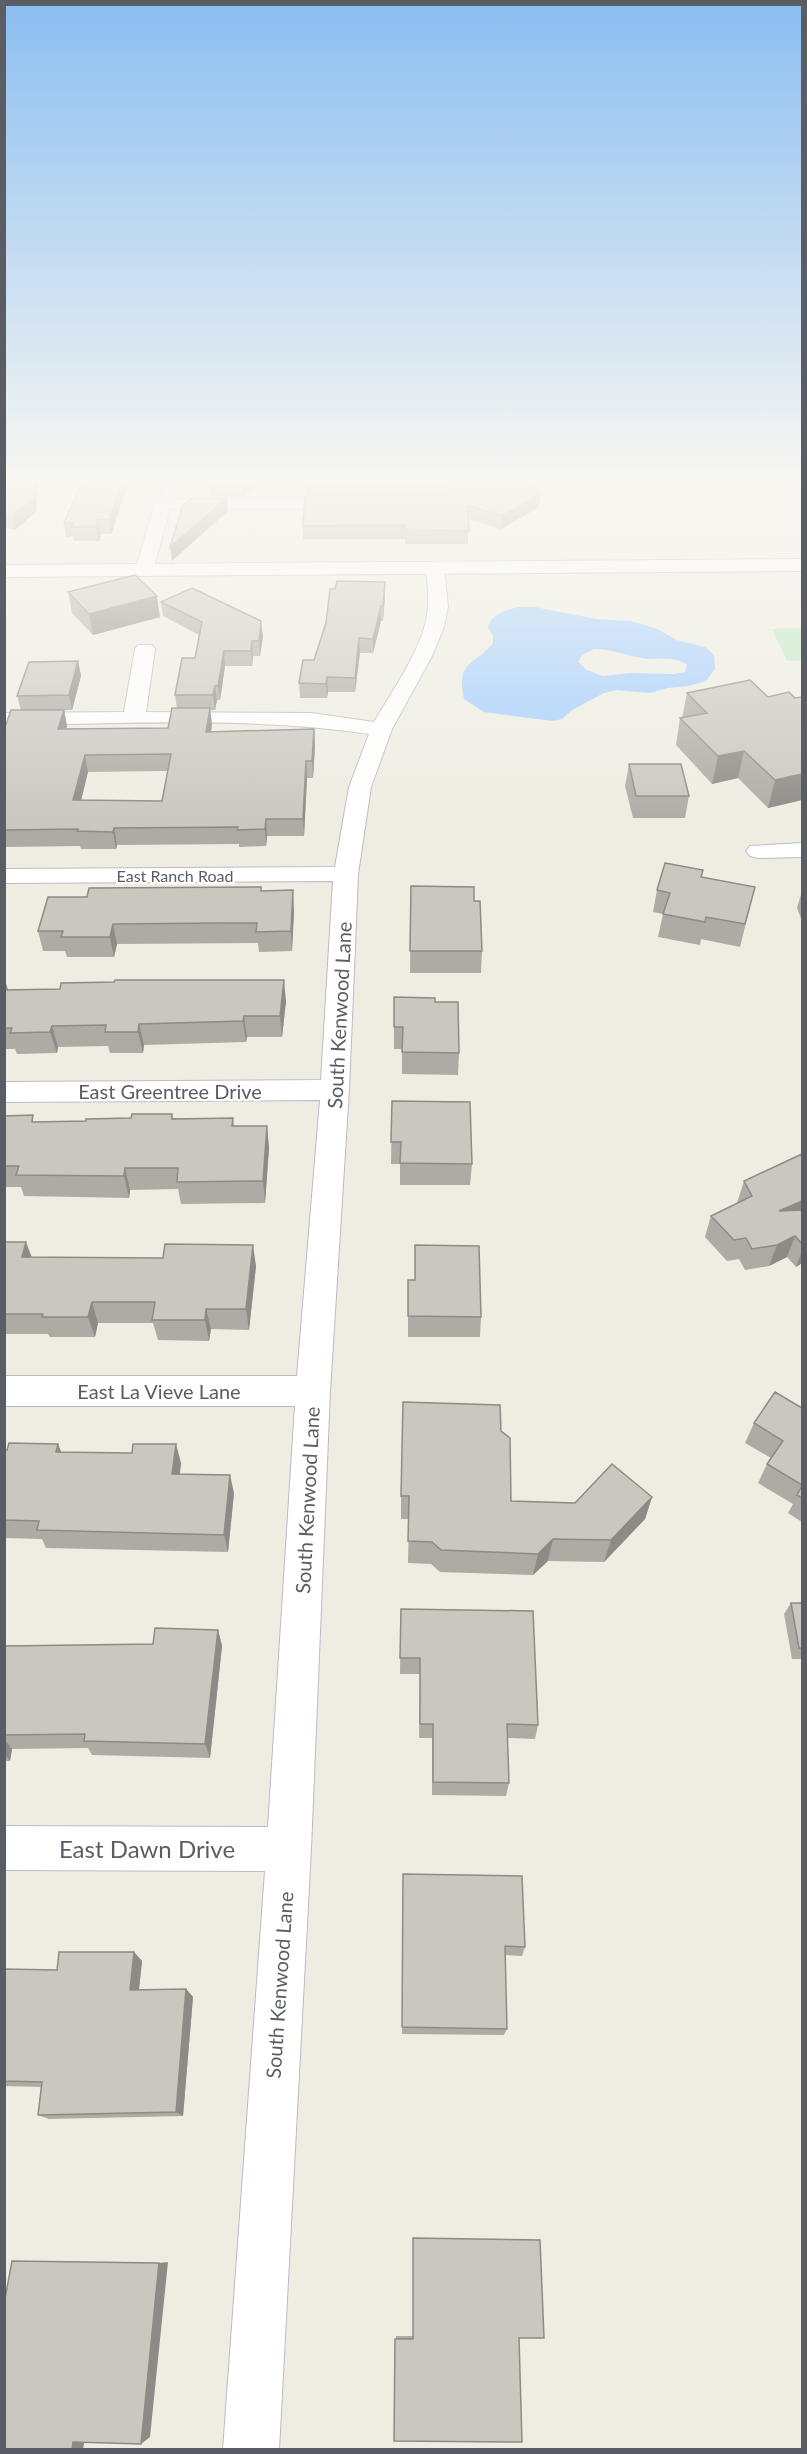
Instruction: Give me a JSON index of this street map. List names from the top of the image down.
{
  "streets": {
    "street": [
      "East Ranch Road",
      "South Kenwood Lane",
      "East Greentree Drive",
      "East La Vieve Lane",
      "East Dawn Drive"
    ]
  },
  "crossings": [
    ["East Ranch Road", "South Kenwood Lane"],
    ["South Kenwood Lane", "East Greentree Drive"],
    ["South Kenwood Lane", "East La Vieve Lane"],
    ["South Kenwood Lane", "East Dawn Drive"]
  ]
}
